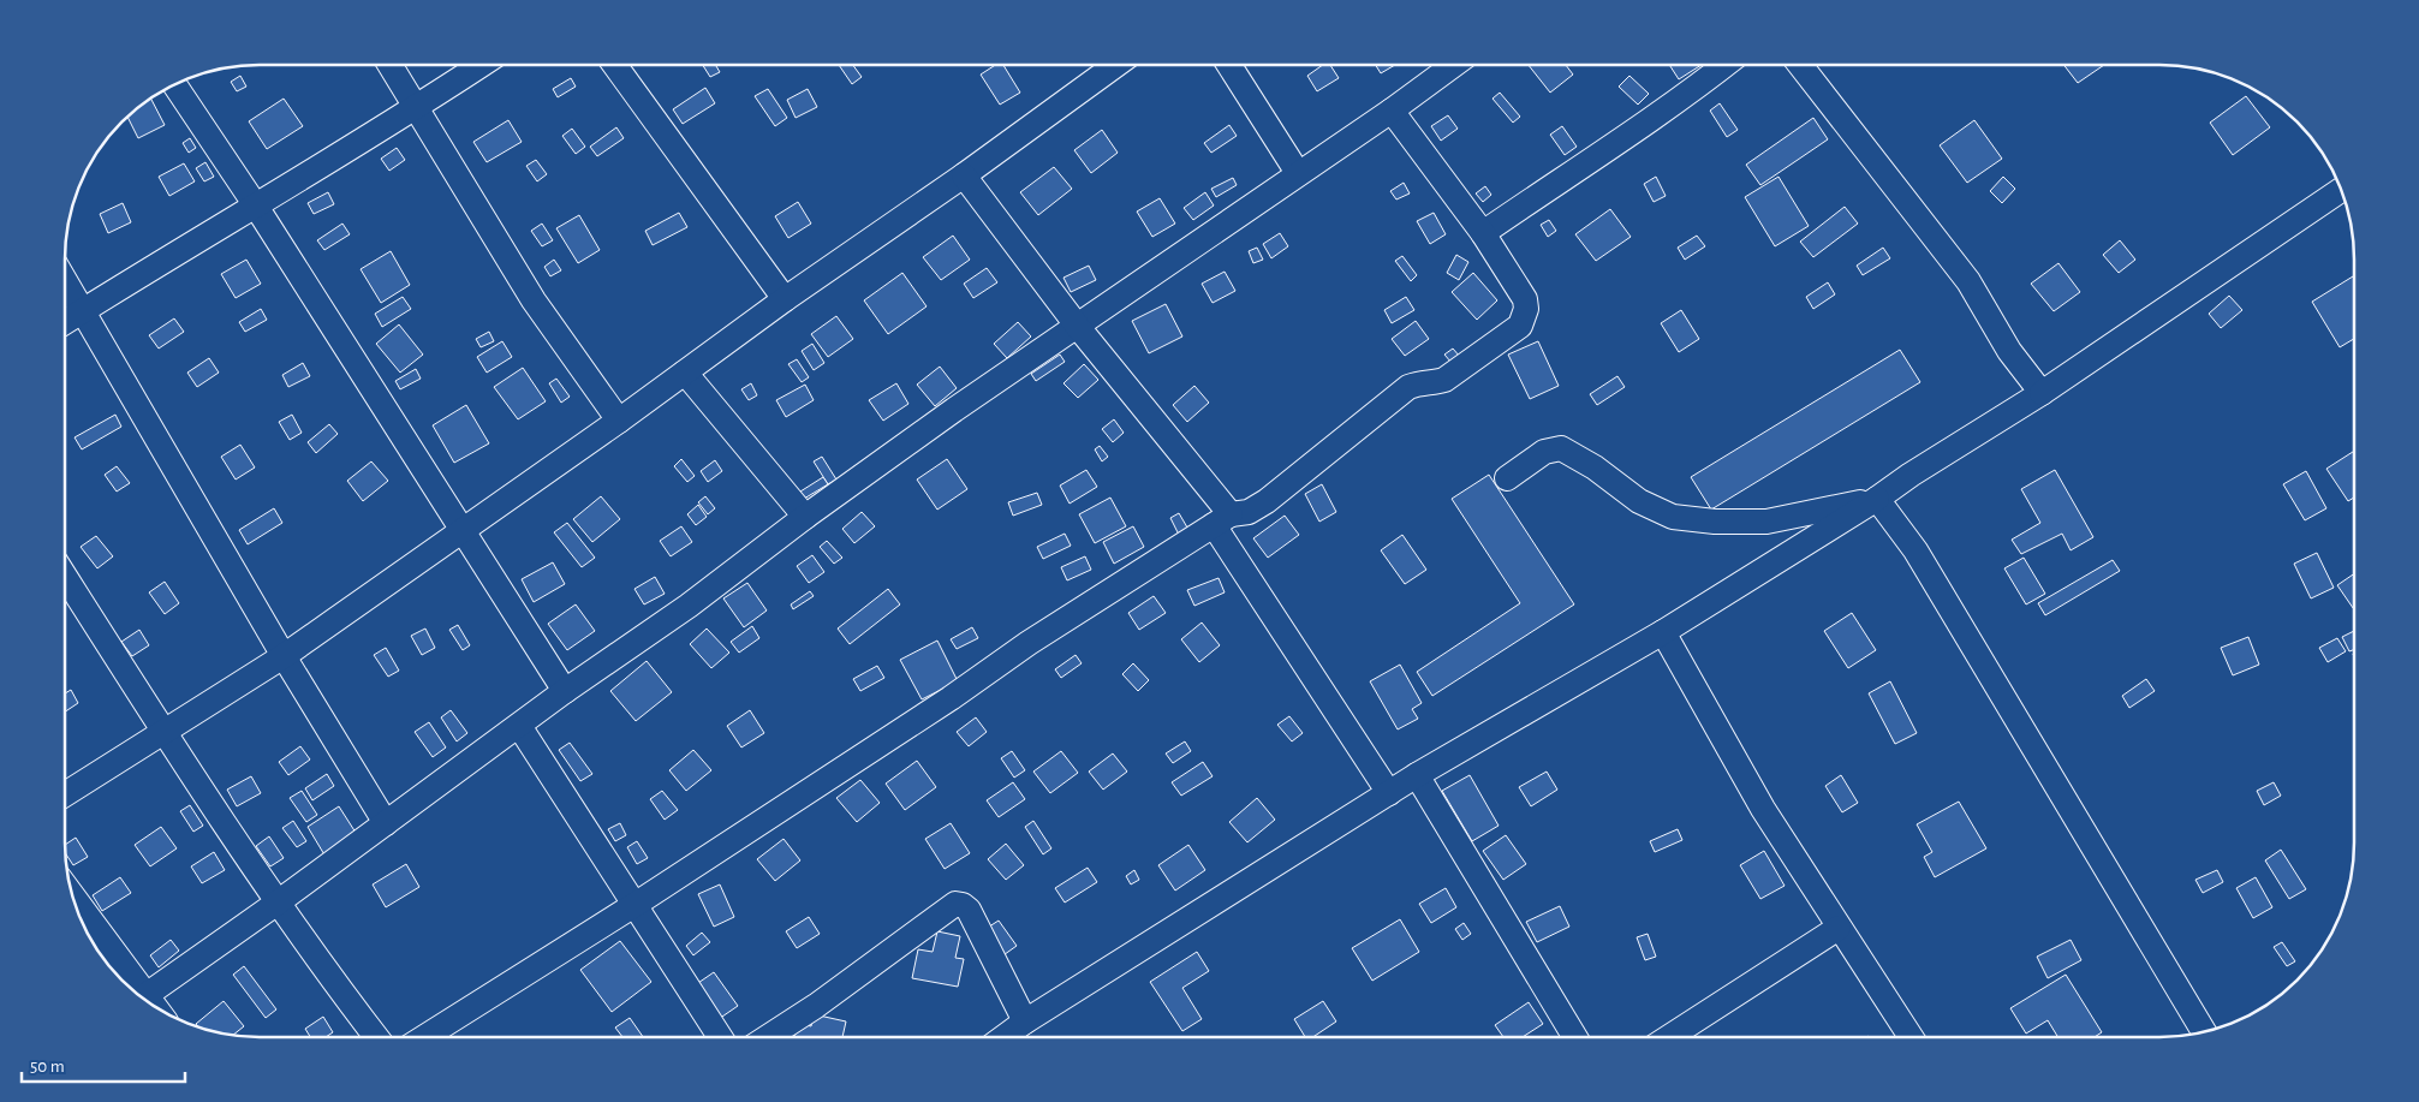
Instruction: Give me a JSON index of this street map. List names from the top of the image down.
{
  "scale_bar": "50 m"
}
